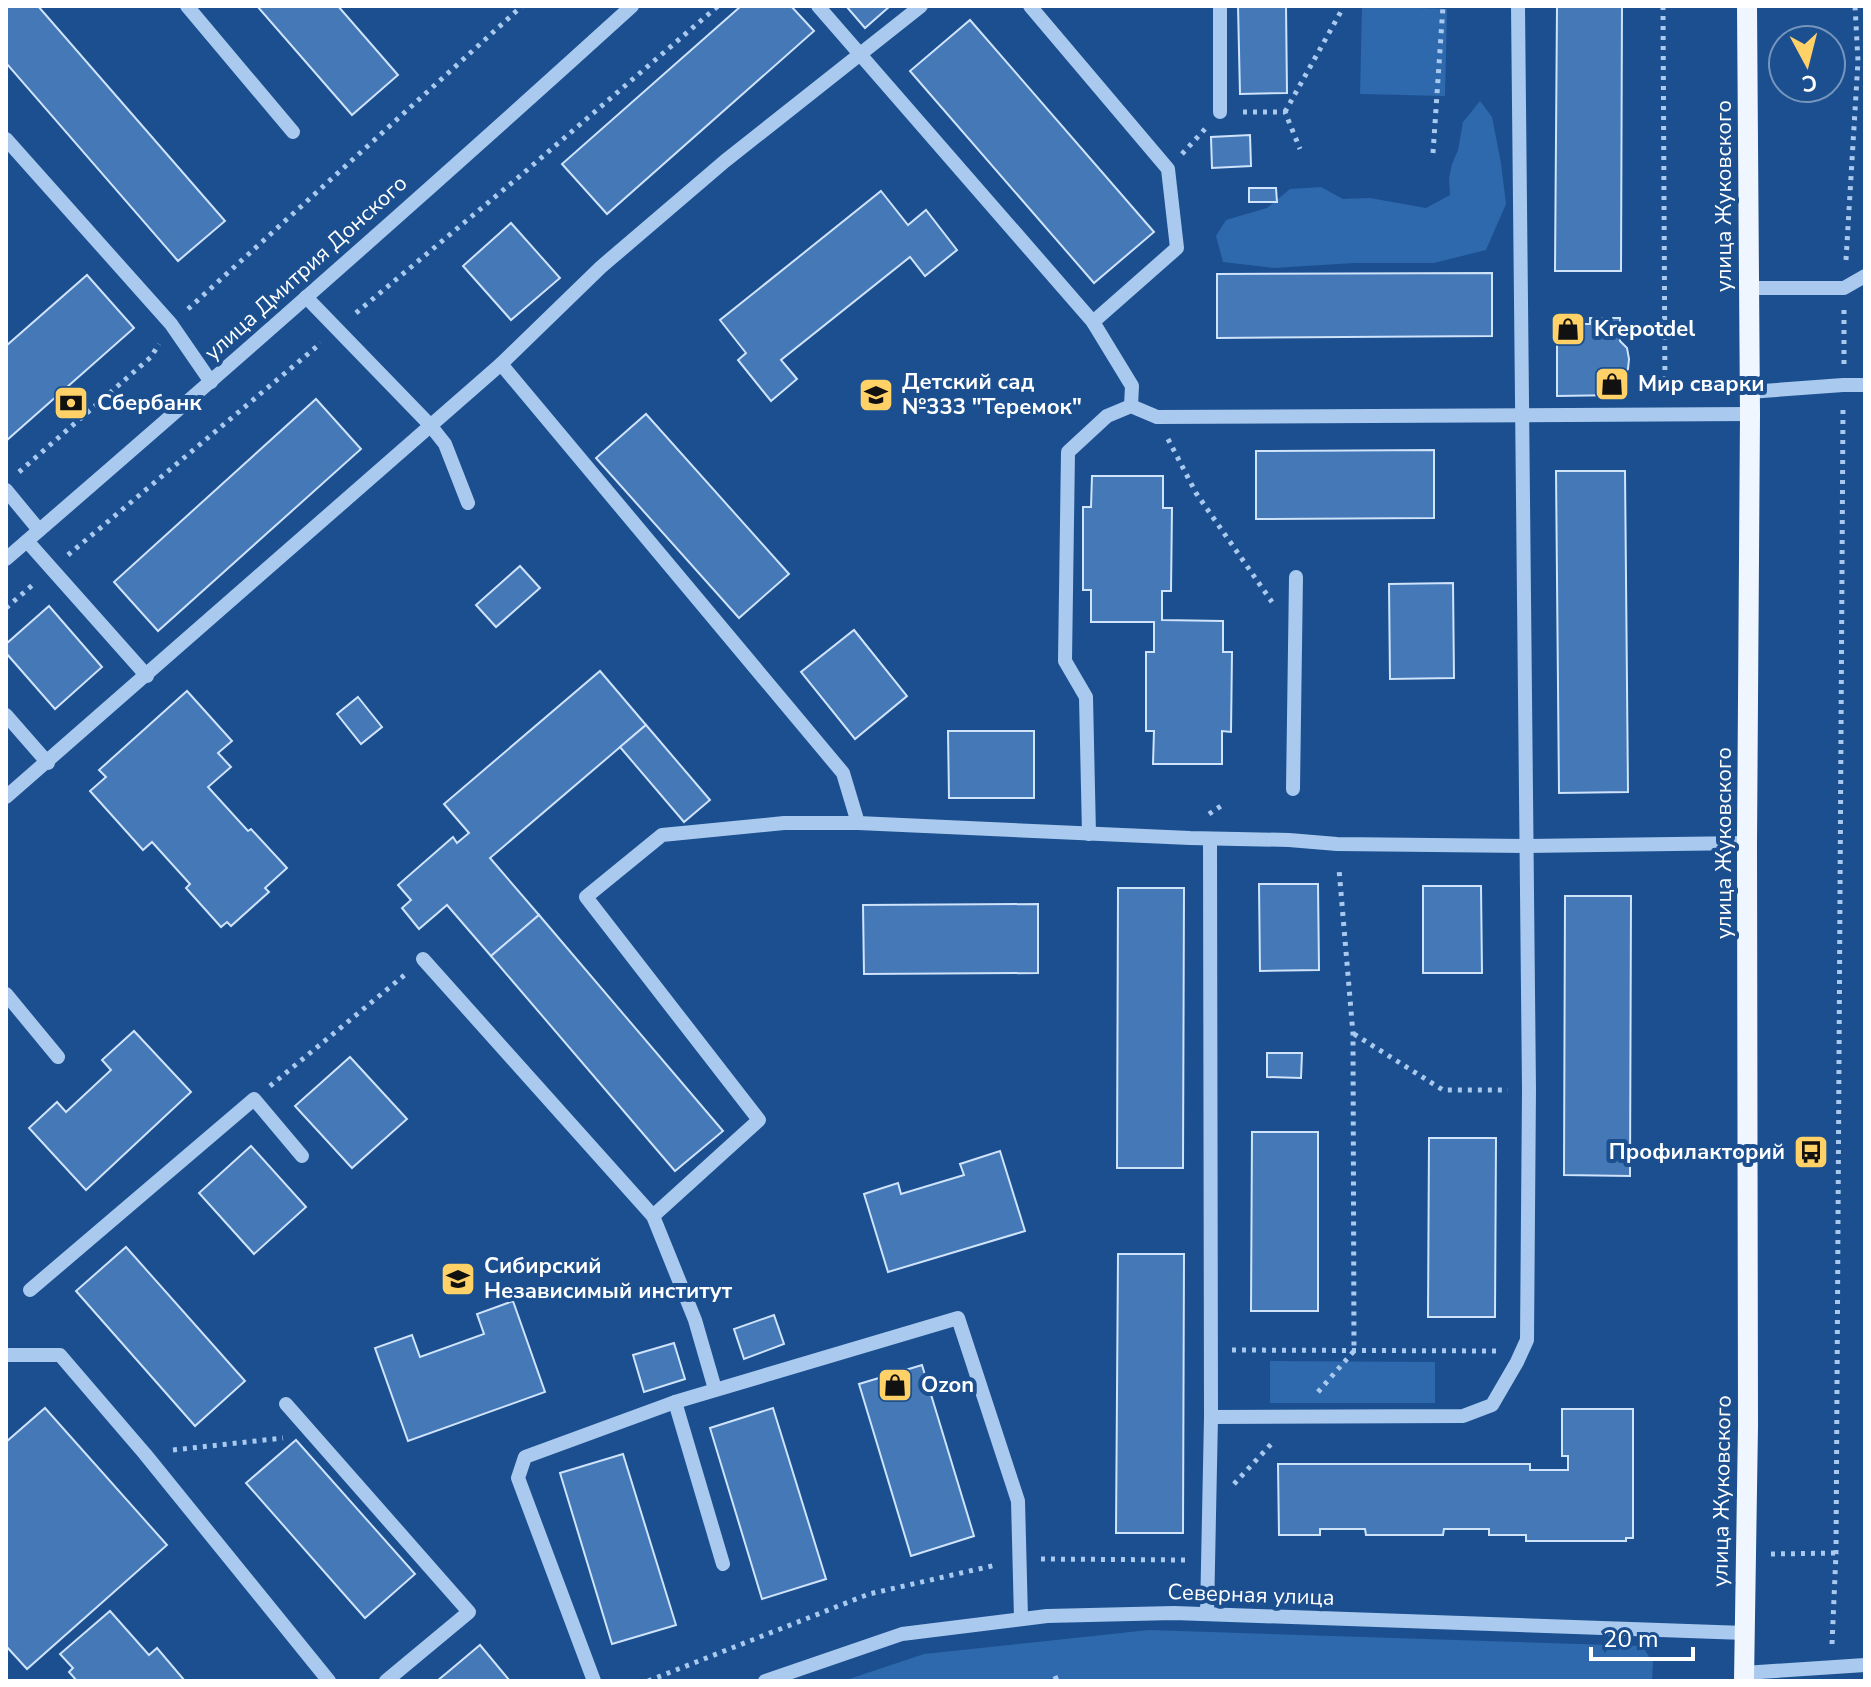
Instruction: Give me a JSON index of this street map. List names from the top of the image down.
{
  "streets": {
    "main road": ["улица Жуковского"],
    "street": ["улица Дмитрия Донского", "Северная улица"]
  },
  "crossings": [
    ["улица Жуковского", "Северная улица"]
  ],
  "places": {
    "shop": ["Krepotdel", "Мир сварки", "Ozon"],
    "school or university": ["Детский сад №333 \"Теремок\"", "Сибирский Независимый институт"],
    "bank": ["Сбербанк"],
    "bus stop": ["Профилакторий"]
  },
  "scale_bar": "20 m",
  "north": "bottom"
}
